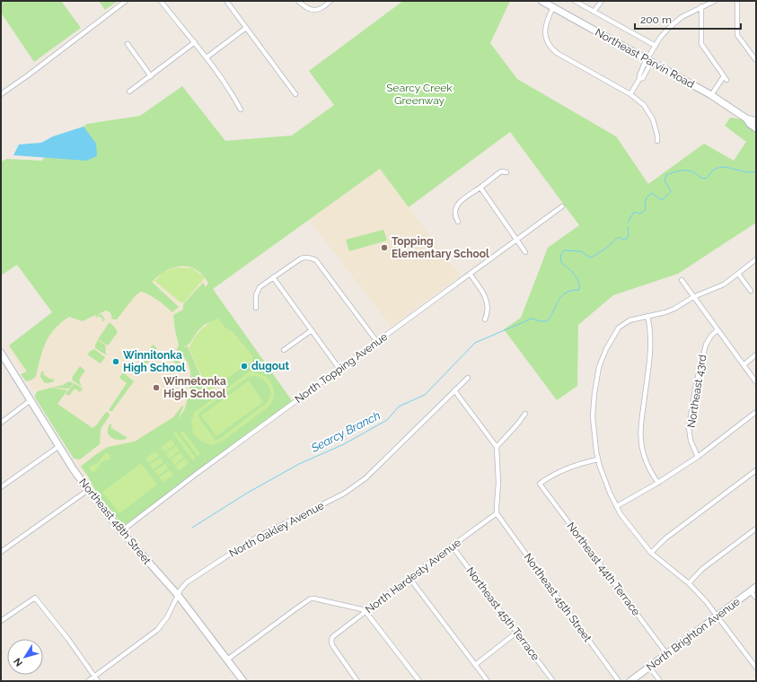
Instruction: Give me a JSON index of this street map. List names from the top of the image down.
{
  "streets": {
    "main road": ["Northeast Parvin Road", "Northeast 48th Street", "North Brighton Avenue"],
    "street": [
      "North Topping Avenue",
      "Northeast 43rd",
      "North Oakley Avenue",
      "Northeast 44th Terrace",
      "North Hardesty Avenue",
      "Northeast 45th Street",
      "Northeast 45th Terrace"
    ]
  },
  "crossings": [
    ["North Topping Avenue", "Northeast 48th Street"],
    ["Northeast 48th Street", "North Oakley Avenue"],
    ["Northeast 44th Terrace", "North Brighton Avenue"],
    ["North Hardesty Avenue", "Northeast 45th Street"],
    ["North Hardesty Avenue", "Northeast 45th Terrace"]
  ],
  "water": ["Searcy Branch"],
  "parks": ["Searcy Creek Greenway"],
  "places": [
    "Topping Elementary School",
    "Winnitonka High School",
    "dugout",
    "Winnetonka High School"
  ],
  "scale_bar": "200 m",
  "north": "bottom left"
}
